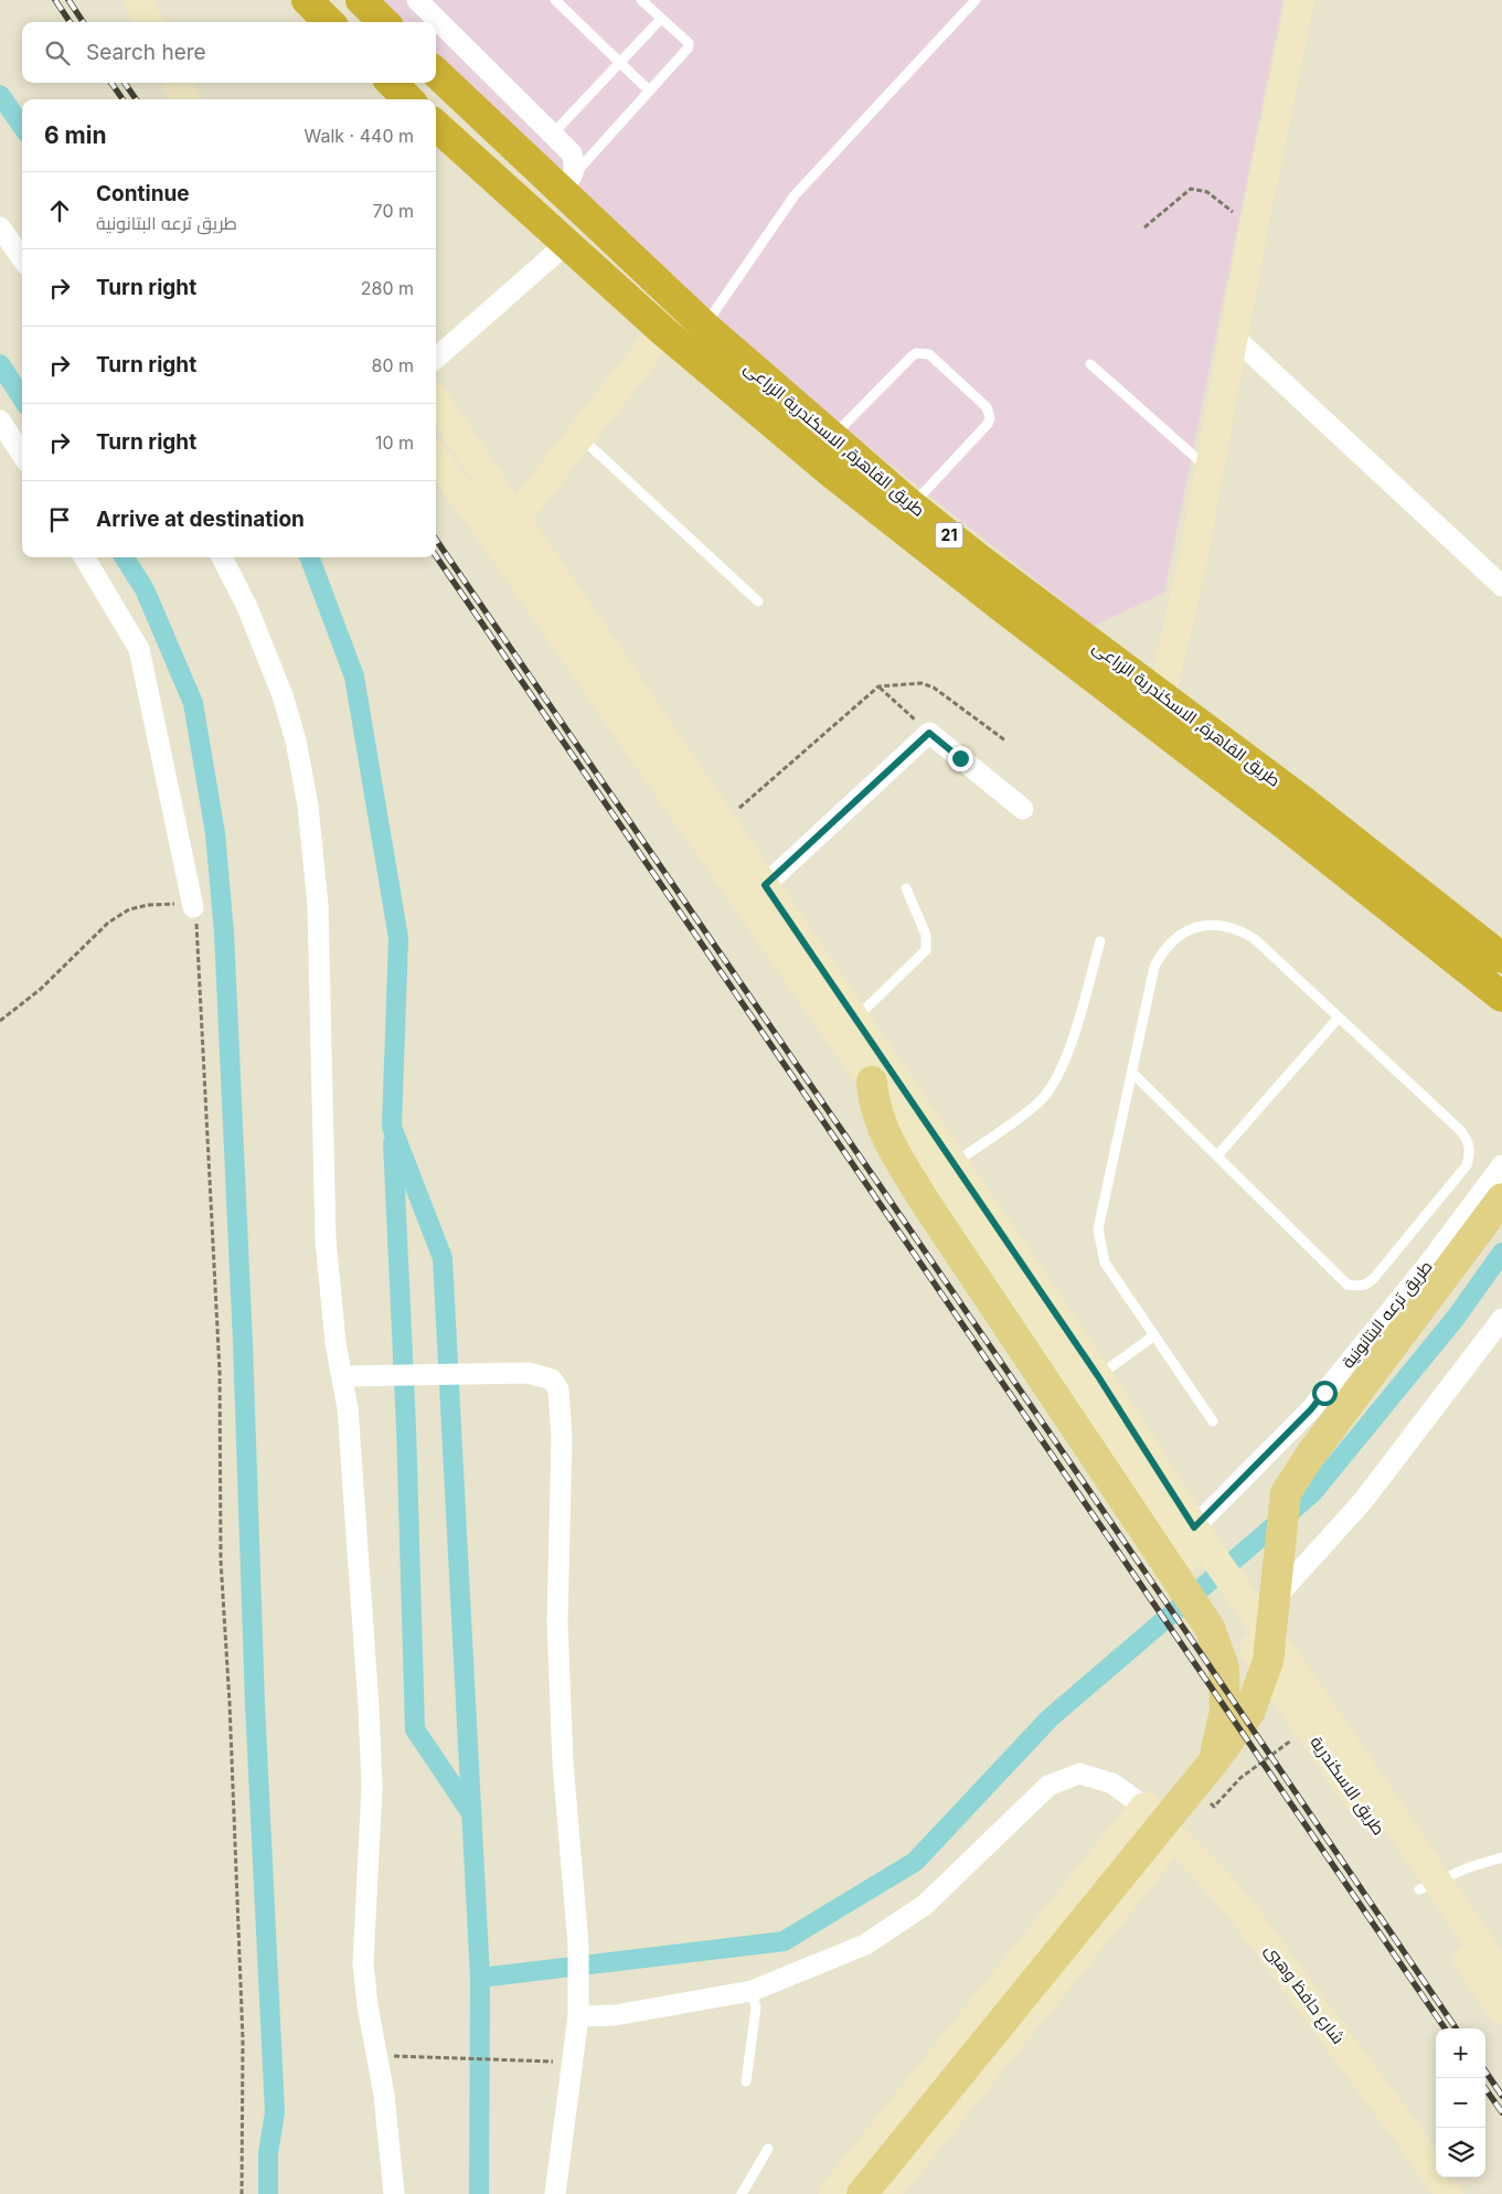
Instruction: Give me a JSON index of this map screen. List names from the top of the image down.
{
  "streets": {
    "highway": ["طريق القاهرة, الاسكندرية الزراعى", "21"],
    "main road": ["طريق الاسكندرية", "شارع حافظ وهبى"],
    "street": ["طريق ترعه البتانونية"]
  },
  "crossings": [
    ["طريق ترعه البتانونية", "طريق الاسكندرية"]
  ],
  "page": {
    "search": "Search here",
    "heading": ["6 min", "Walk · 440 m"],
    "list": [
      ["Continue", "طريق ترعه البتانونية", "70 m"],
      ["Turn right", "280 m"],
      ["Turn right", "80 m"],
      ["Turn right", "10 m"],
      "Arrive at destination"
    ],
    "map_buttons": ["+", "−"]
  }
}
